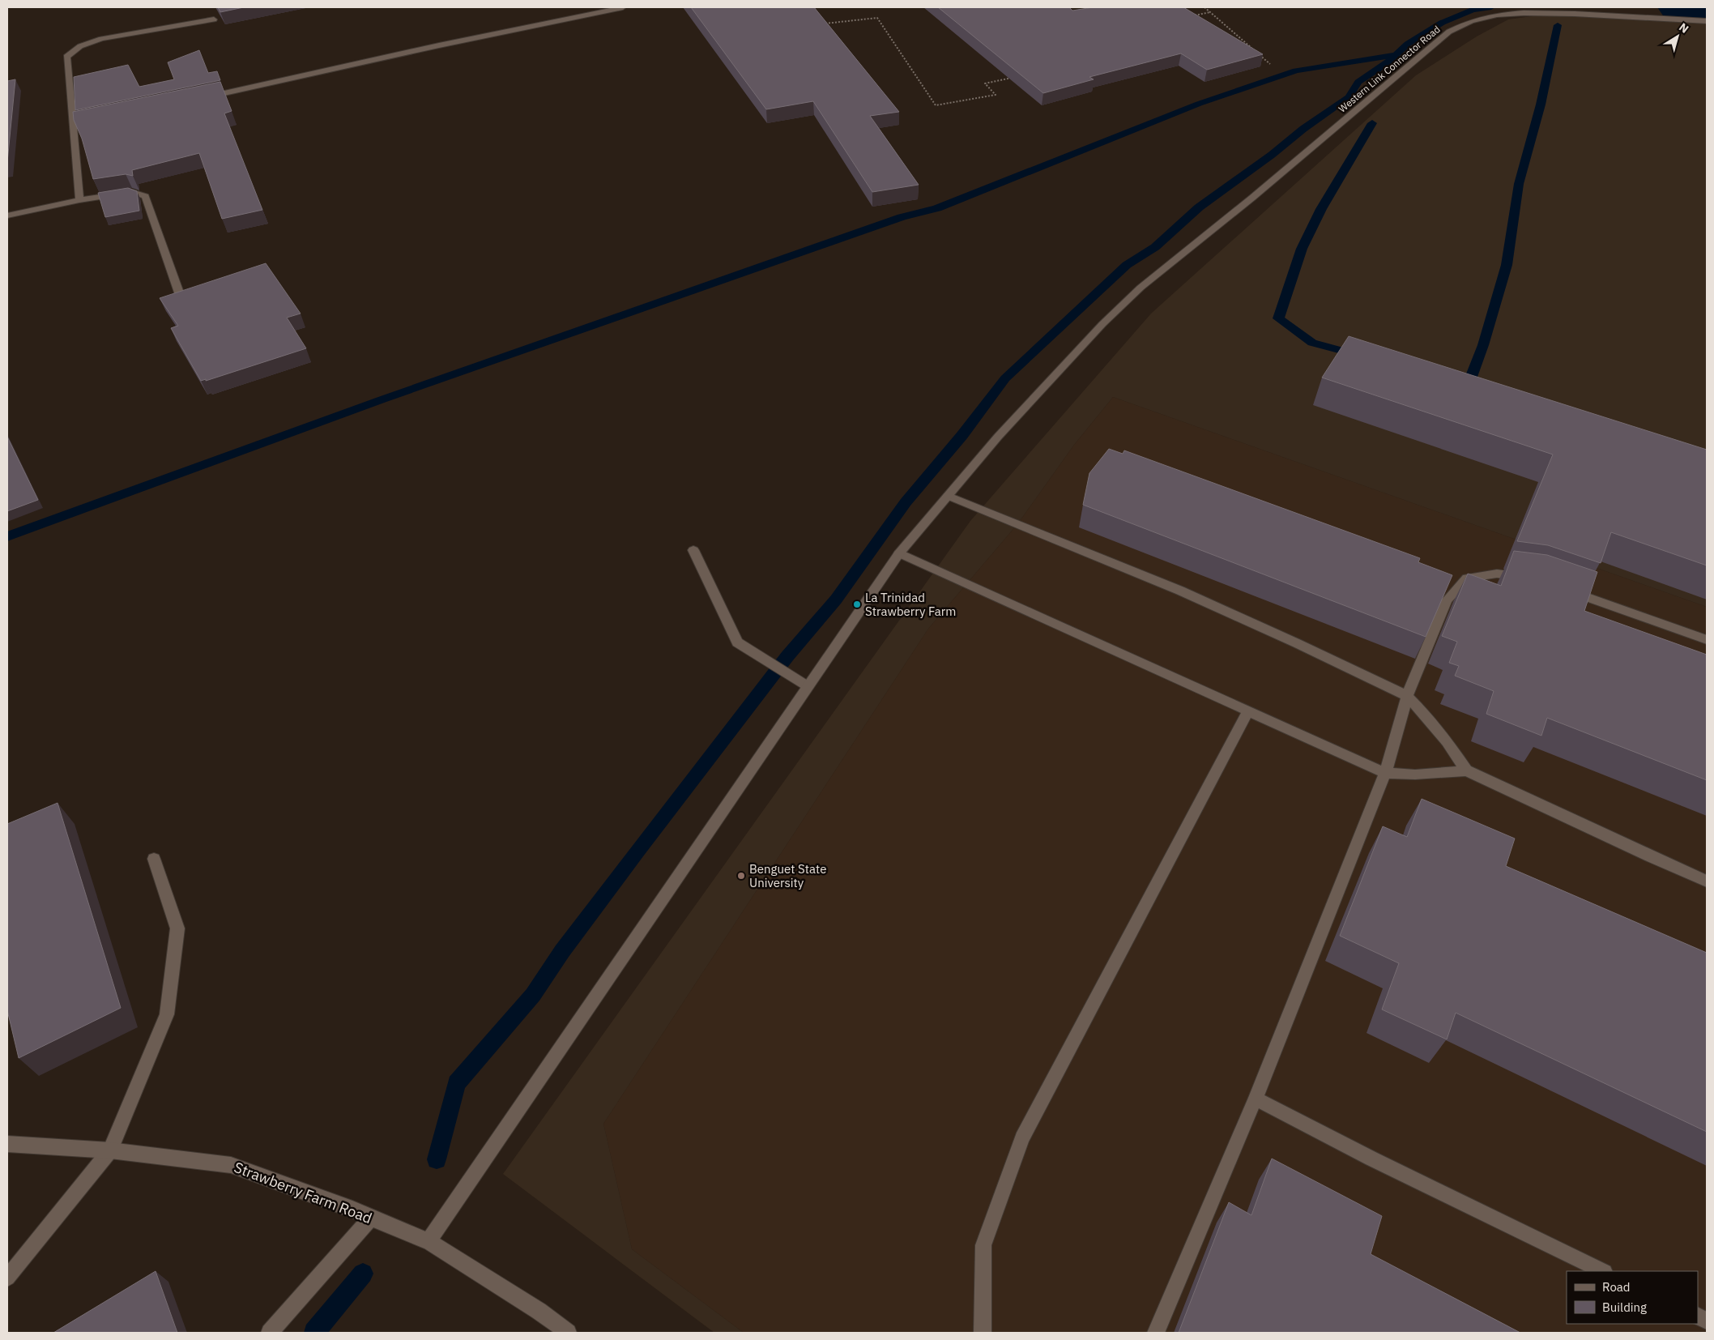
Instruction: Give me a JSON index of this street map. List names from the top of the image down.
{
  "streets": {
    "street": ["Western Link Connector Road", "Strawberry Farm Road"]
  },
  "crossings": [
    ["Western Link Connector Road", "Strawberry Farm Road"]
  ],
  "places": ["La Trinidad Strawberry Farm", "Benguet State University"],
  "legend": ["Road", "Building"],
  "north": "top right"
}
